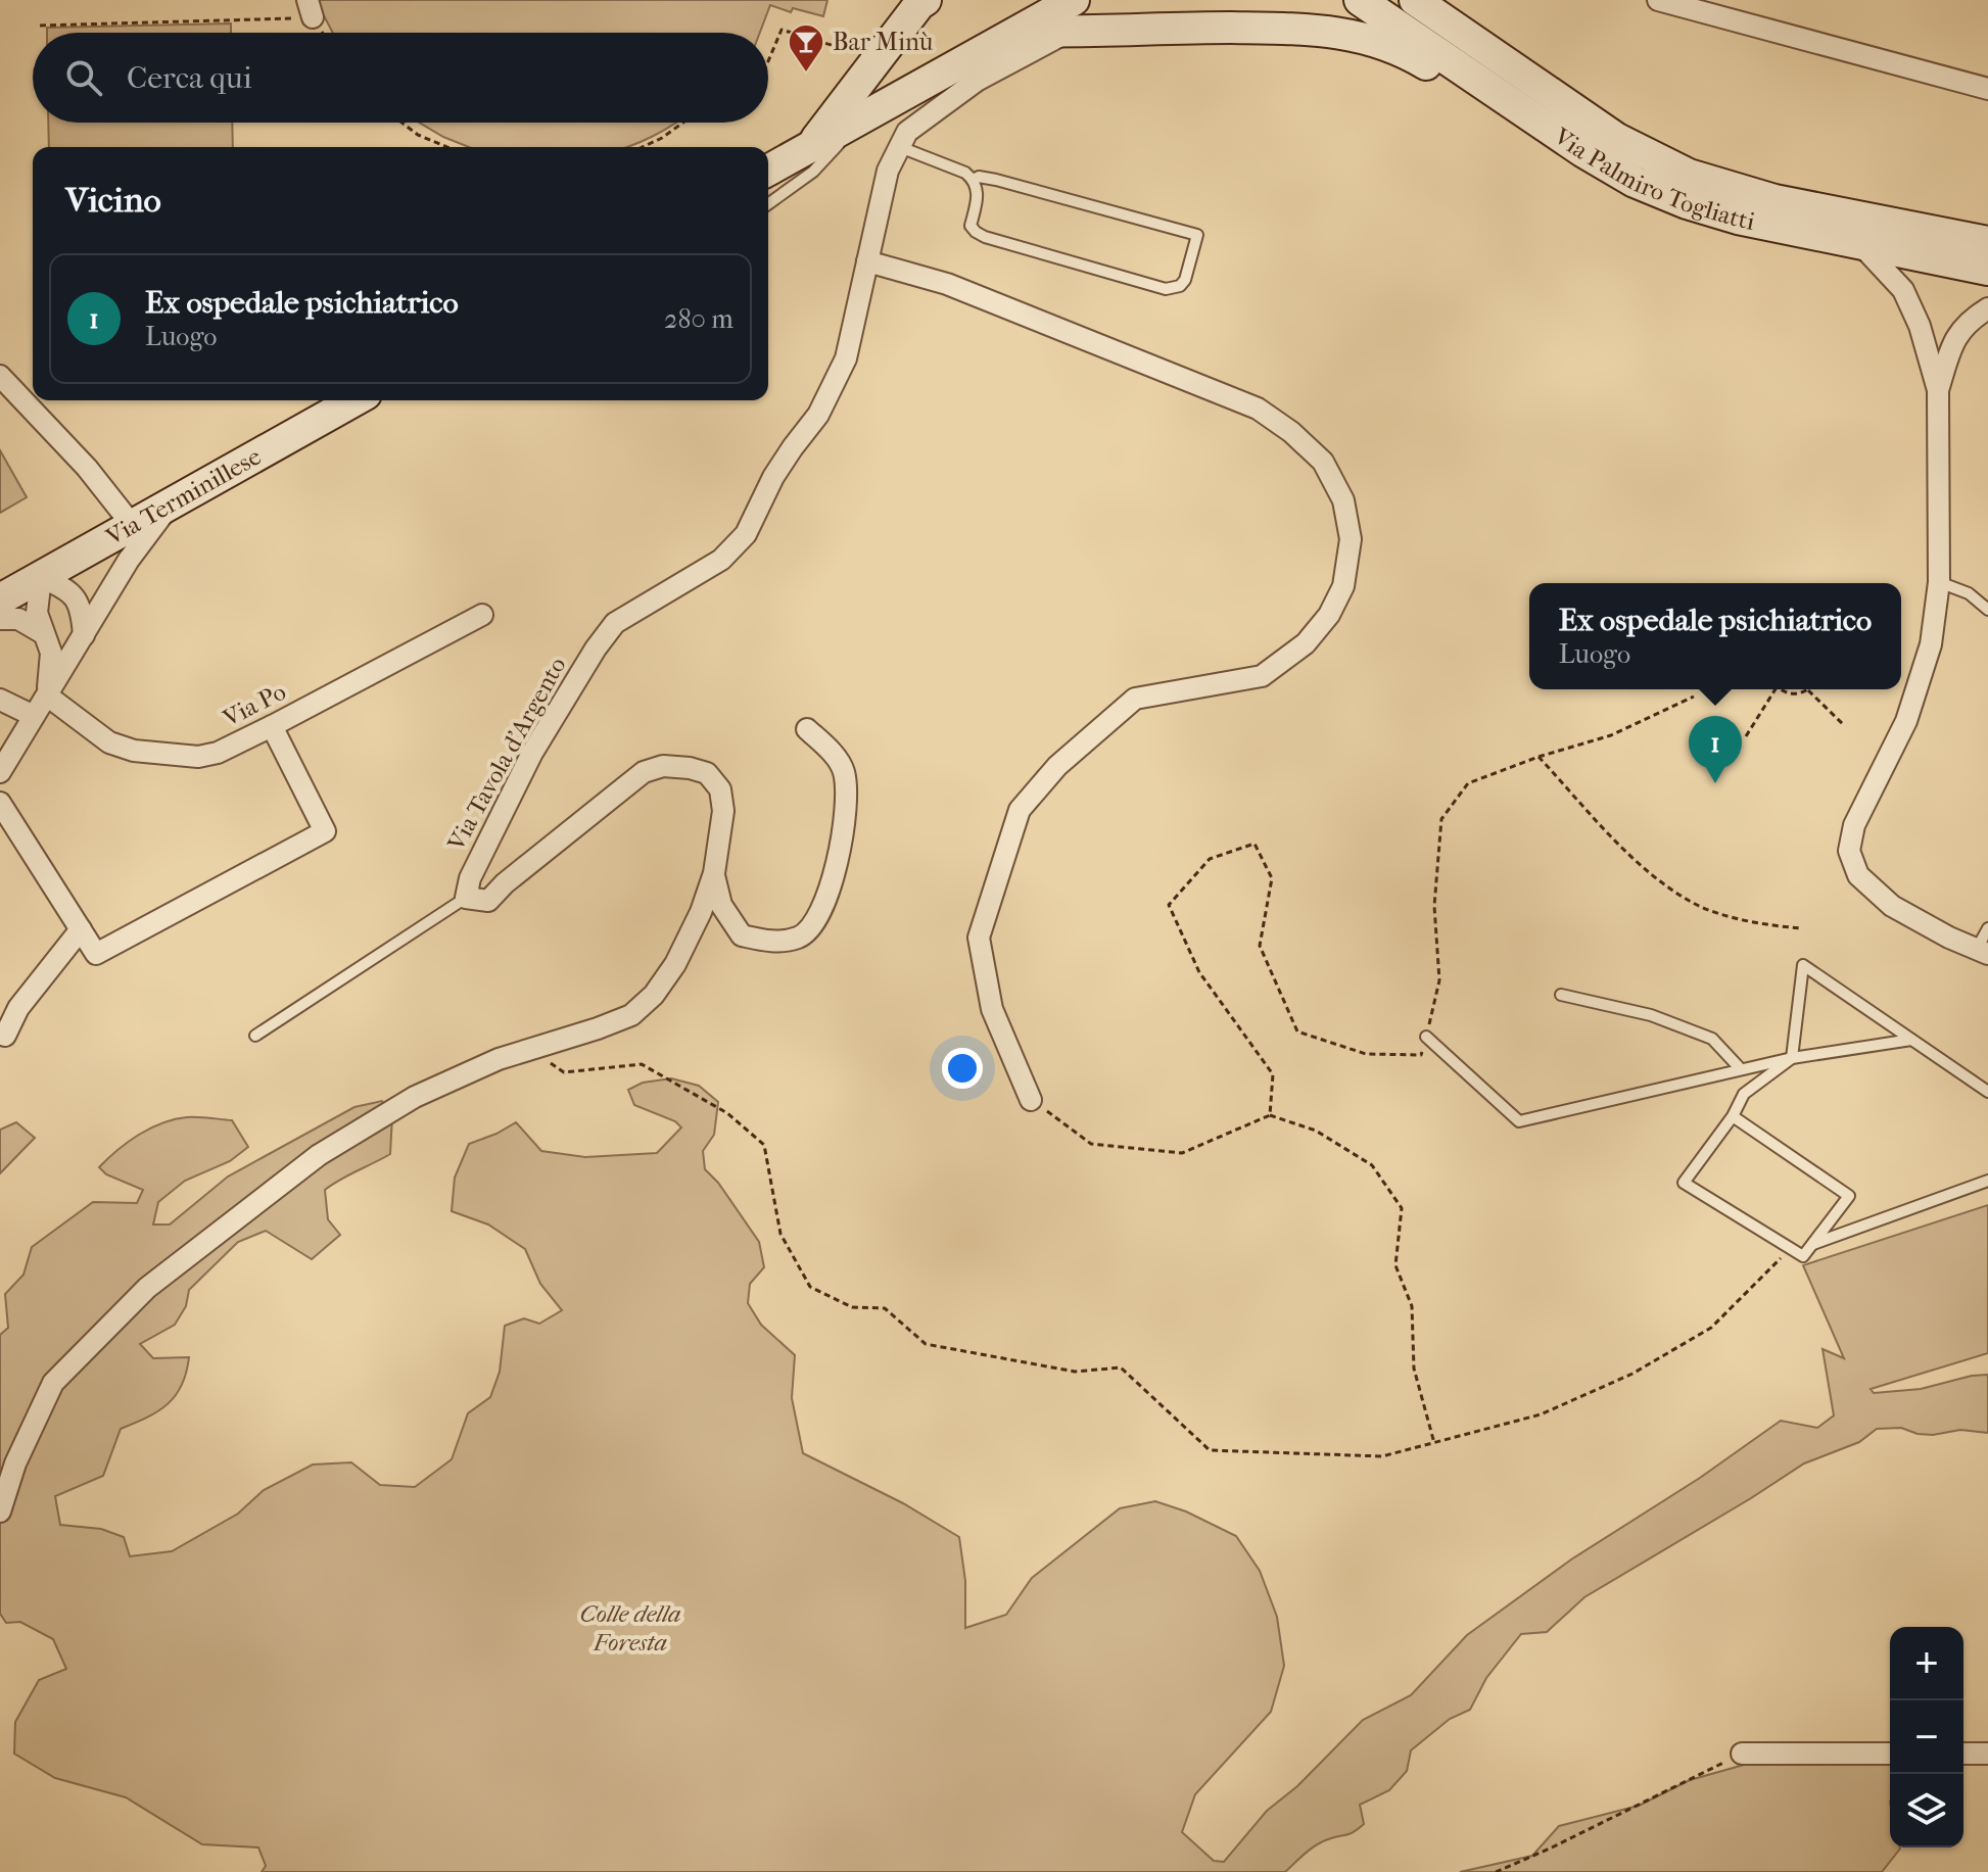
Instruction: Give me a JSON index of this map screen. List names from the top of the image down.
{
  "streets": {
    "street": [
      "Via Palmiro Togliatti",
      "Via Terminillese",
      "Via Po",
      "Via Tavola d'Argento"
    ]
  },
  "parks": ["Colle della Foresta"],
  "places": {
    "bar": ["Bar Minù"]
  },
  "page": {
    "search": "Cerca qui",
    "heading": "Vicino",
    "list": [
      {
        "mark": "1",
        "name": "Ex ospedale psichiatrico",
        "note": "Luogo",
        "value": "280 m"
      }
    ],
    "popup": ["Ex ospedale psichiatrico", "Luogo"],
    "pins": "1",
    "map_buttons": ["+", "−"]
  }
}
